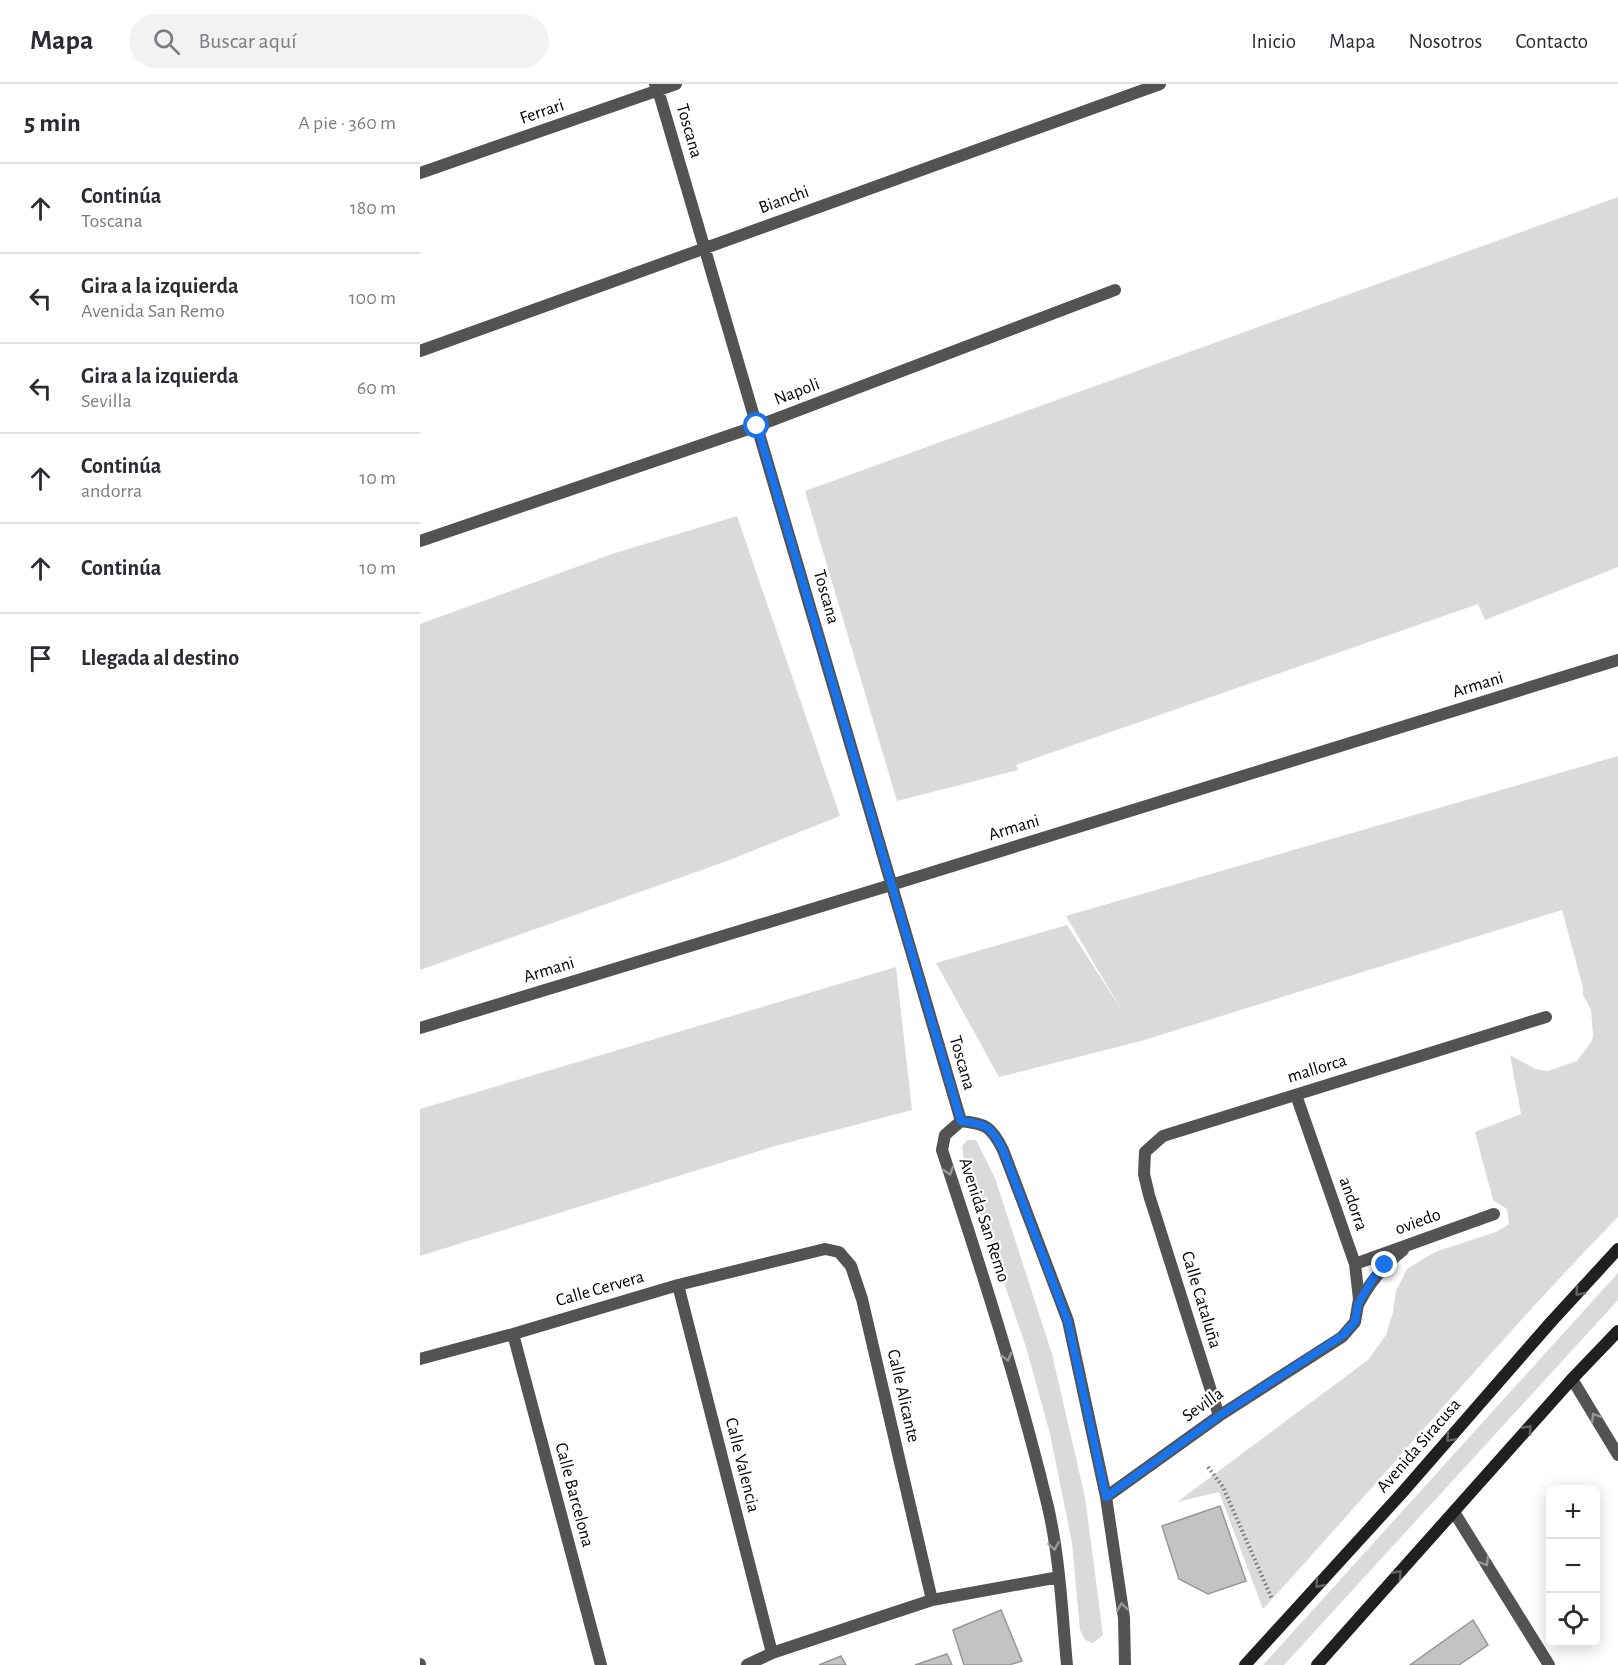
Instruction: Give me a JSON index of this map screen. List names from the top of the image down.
{
  "streets": {
    "street": [
      "Ferrari",
      "Toscana",
      "Bianchi",
      "Napoli",
      "Armani",
      "mallorca",
      "andorra",
      "Avenida San Remo",
      "oviedo",
      "Calle Cervera",
      "Calle Cataluña",
      "Calle Alicante",
      "Sevilla",
      "Avenida Siracusa",
      "Calle Valencia",
      "Calle Barcelona"
    ]
  },
  "crossings": [
    ["Ferrari", "Toscana"],
    ["Toscana", "Bianchi"],
    ["Toscana", "Napoli"],
    ["Toscana", "Armani"],
    ["Toscana", "Avenida San Remo"],
    ["mallorca", "andorra"],
    ["mallorca", "Calle Cataluña"],
    ["andorra", "oviedo"],
    ["andorra", "Sevilla"],
    ["Calle Cervera", "Calle Alicante"],
    ["Calle Cervera", "Calle Valencia"],
    ["Calle Cervera", "Calle Barcelona"],
    ["Calle Cataluña", "Sevilla"]
  ],
  "page": {
    "header": "Mapa",
    "search": "Buscar aquí",
    "nav": [
      "Inicio",
      "Mapa",
      "Nosotros",
      "Contacto"
    ],
    "heading": ["5 min", "A pie · 360 m"],
    "list": [
      ["Continúa", "Toscana", "180 m"],
      ["Gira a la izquierda", "Avenida San Remo", "100 m"],
      ["Gira a la izquierda", "Sevilla", "60 m"],
      ["Continúa", "andorra", "10 m"],
      ["Continúa", "10 m"],
      "Llegada al destino"
    ],
    "map_buttons": ["+", "−"]
  }
}
